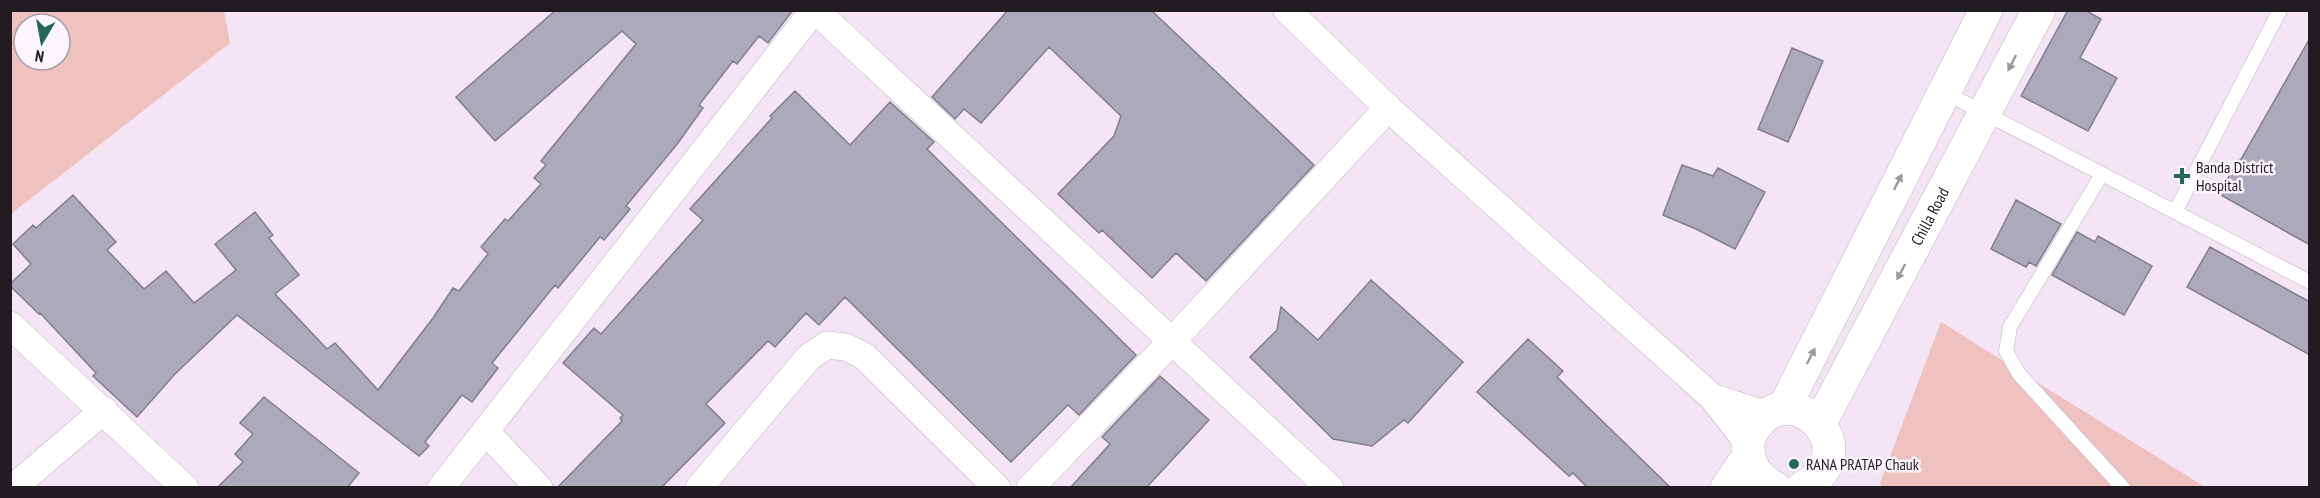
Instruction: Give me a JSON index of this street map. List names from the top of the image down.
{
  "streets": {
    "main road": ["Chilla Road"]
  },
  "places": {
    "health": ["Banda District Hospital"],
    "other": ["RANA PRATAP Chauk"]
  },
  "north": "bottom"
}
